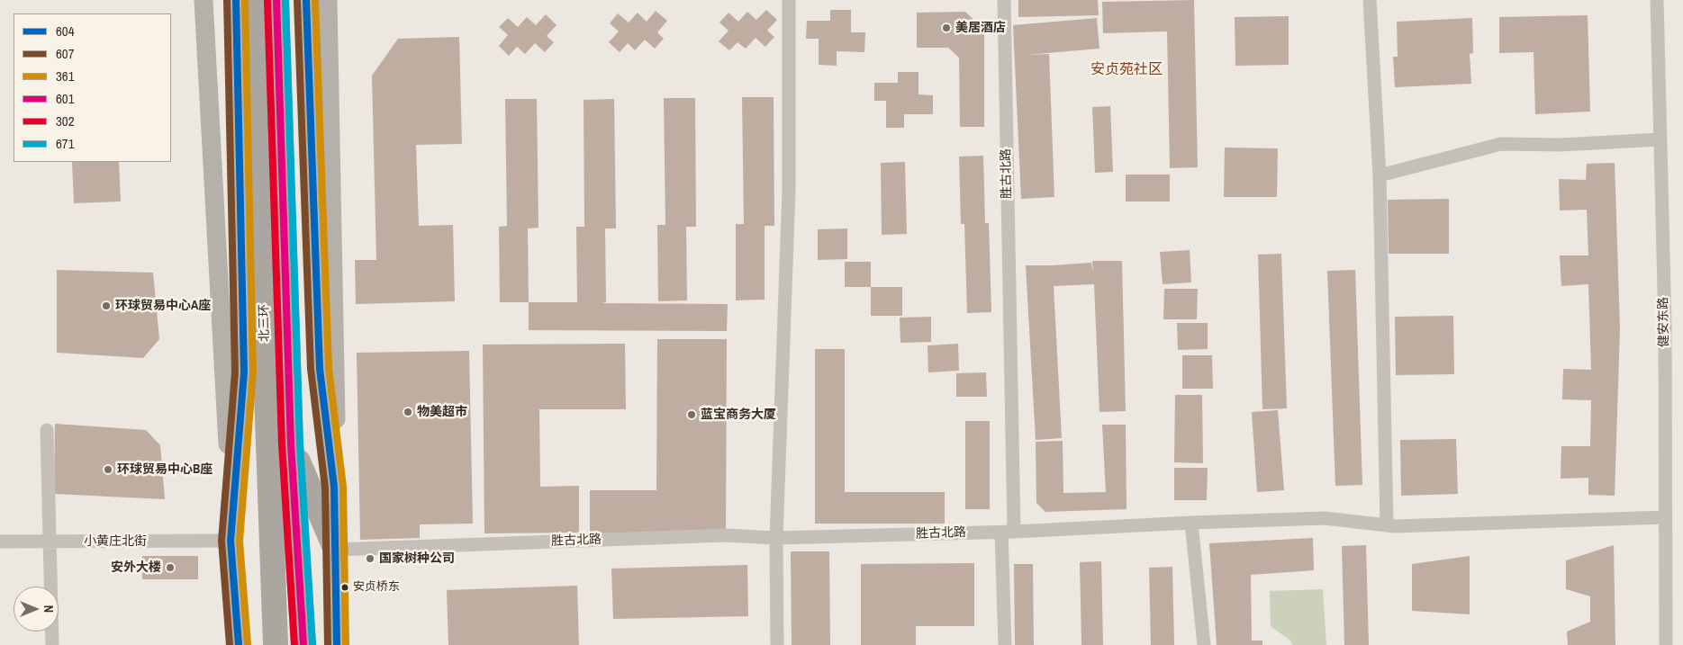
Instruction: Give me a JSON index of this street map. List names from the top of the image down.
{
  "streets": {
    "highway": ["北三环"],
    "street": ["胜古北路", "健安东路", "小黄庄北街"]
  },
  "districts": ["安贞苑社区"],
  "places": [
    "美居酒店",
    "环球贸易中心A座",
    "物美超市",
    "蓝宝商务大厦",
    "环球贸易中心B座",
    "国家树种公司",
    "安外大楼",
    "安贞桥东"
  ],
  "lines": [
    "transit line 604",
    "transit line 607",
    "transit line 361",
    "transit line 601",
    "transit line 302",
    "transit line 671"
  ],
  "legend": [
    "604",
    "607",
    "361",
    "601",
    "302",
    "671"
  ],
  "north": "right"
}
